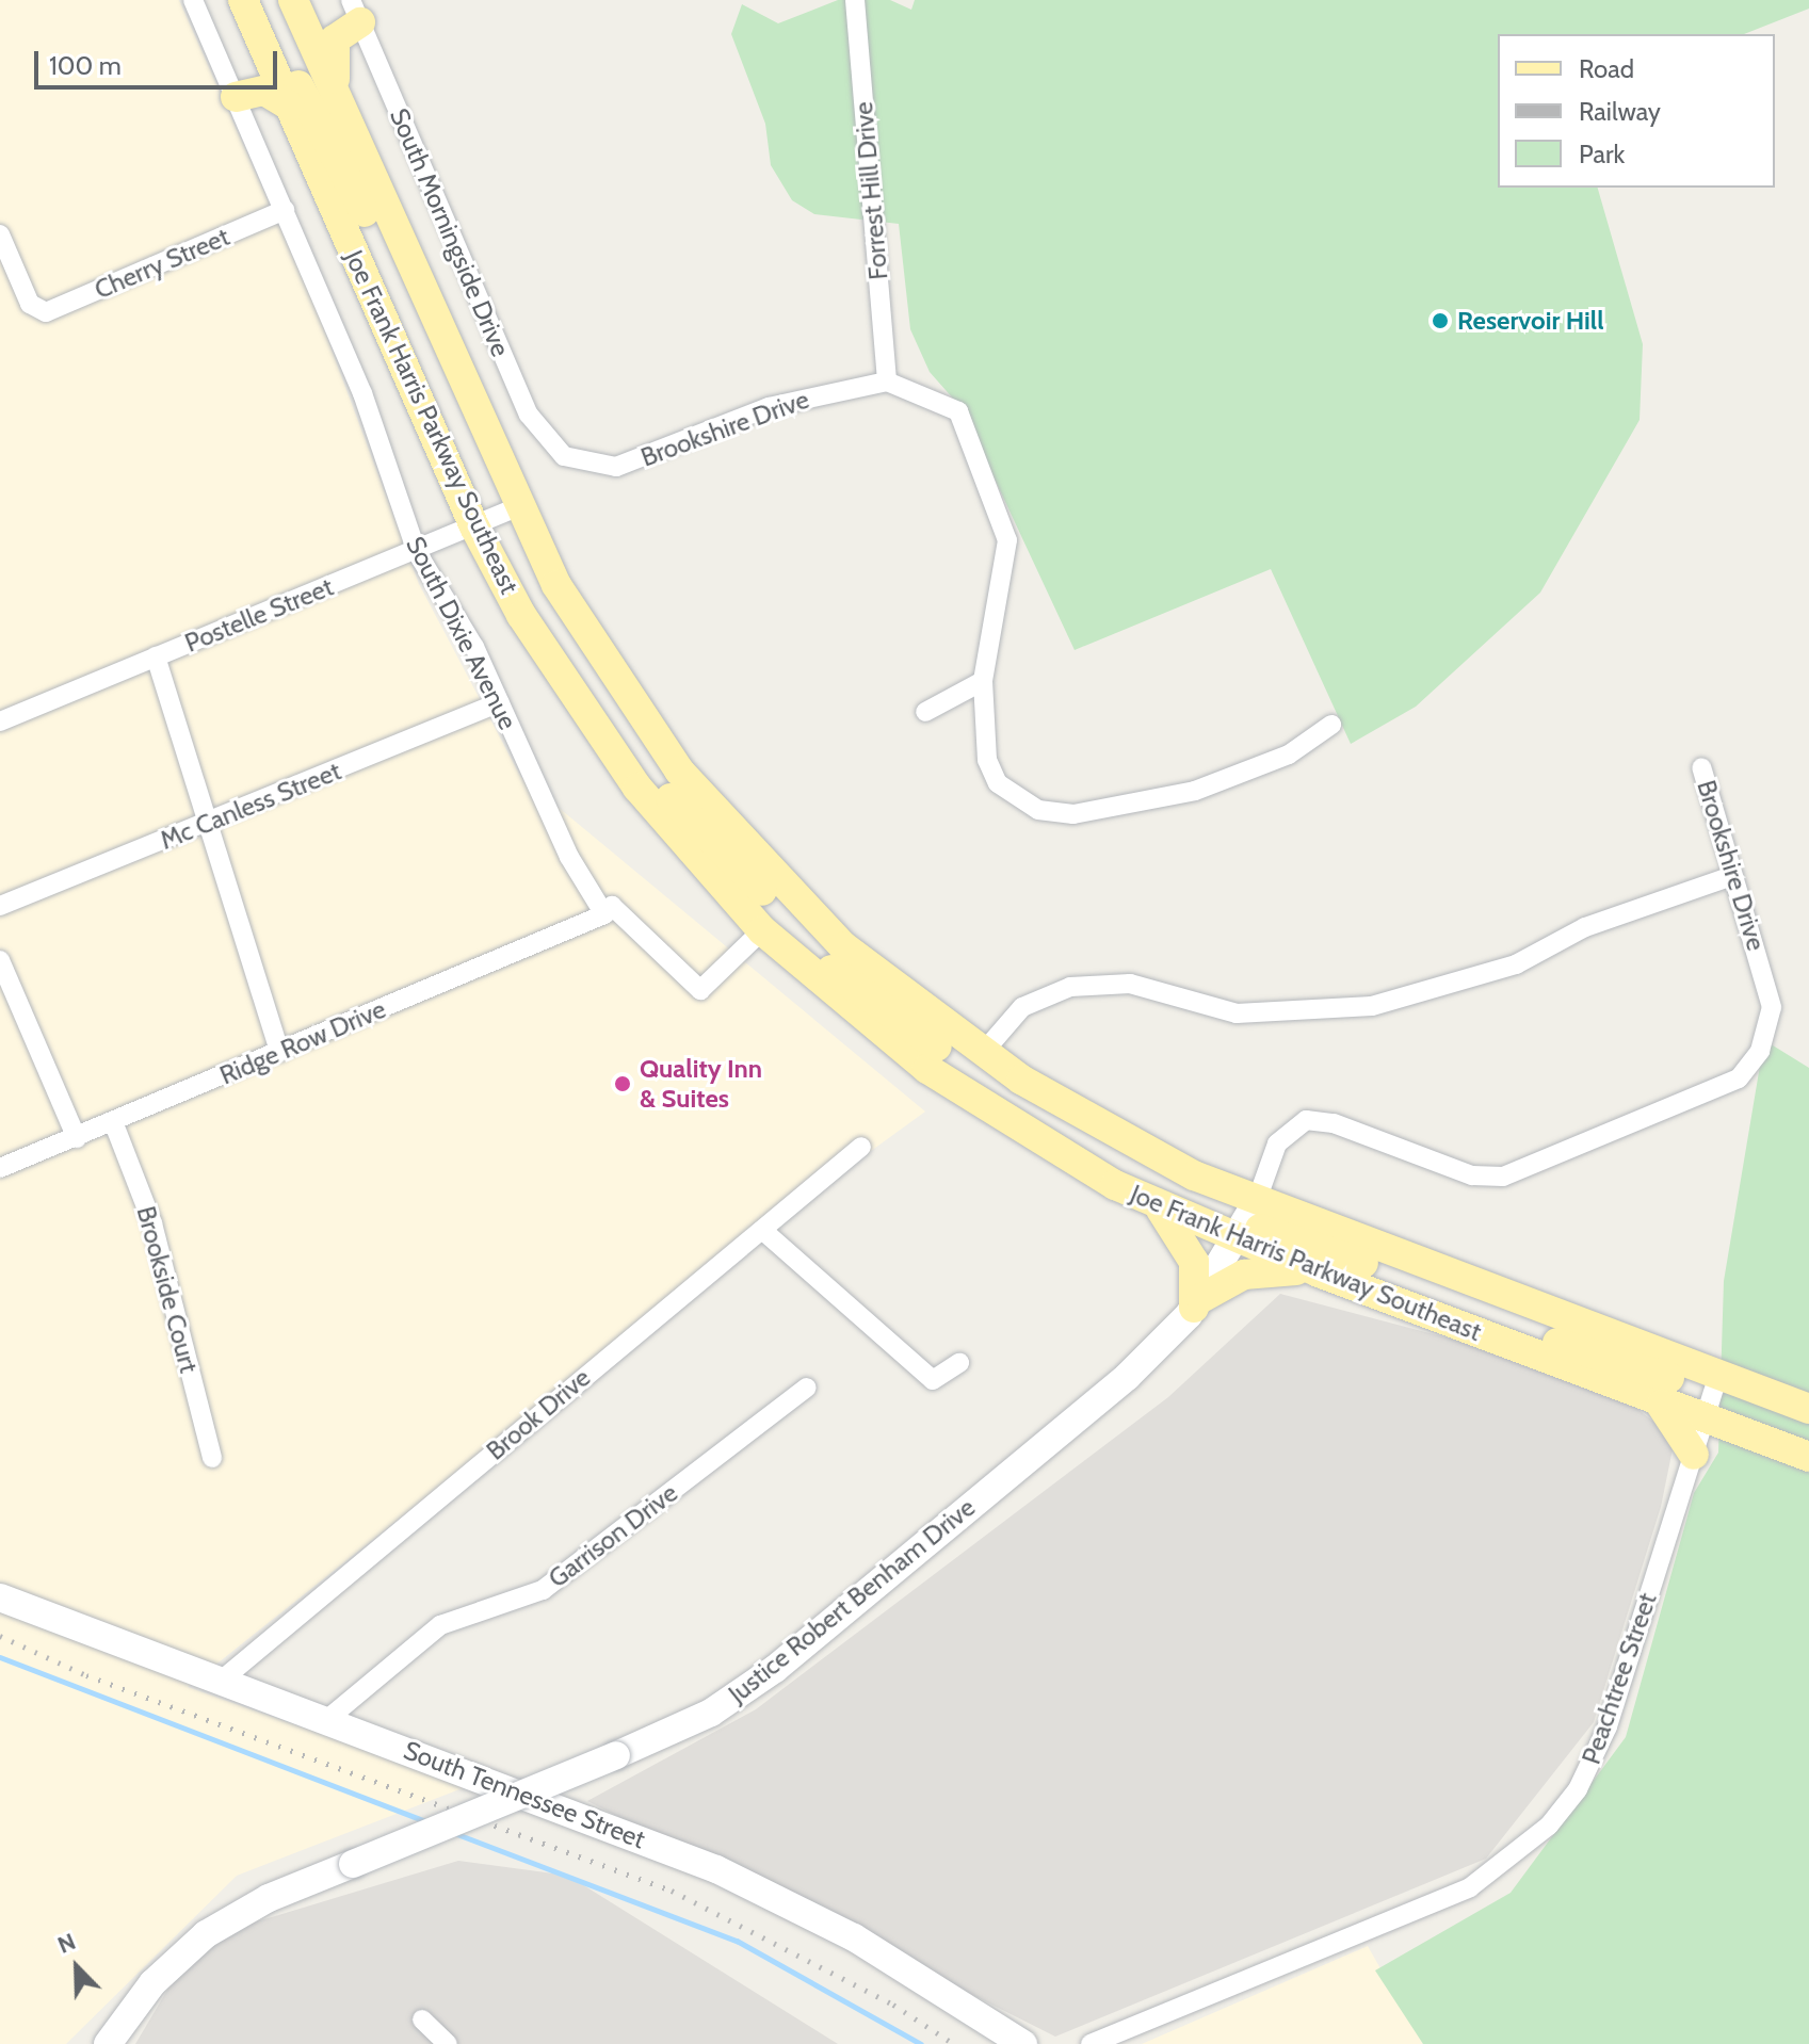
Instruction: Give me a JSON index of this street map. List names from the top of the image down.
{
  "streets": {
    "main road": ["Joe Frank Harris Parkway Southeast"],
    "street": [
      "Forrest Hill Drive",
      "South Morningside Drive",
      "Cherry Street",
      "Brookshire Drive",
      "Postelle Street",
      "South Dixie Avenue",
      "Mc Canless Street",
      "Ridge Row Drive",
      "Brookside Court",
      "Brook Drive",
      "Garrison Drive",
      "Justice Robert Benham Drive",
      "Peachtree Street",
      "South Tennessee Street"
    ]
  },
  "crossings": [
    ["Forrest Hill Drive", "Brookshire Drive"],
    ["South Morningside Drive", "Brookshire Drive"],
    ["Cherry Street", "South Dixie Avenue"],
    ["Joe Frank Harris Parkway Southeast", "Brookshire Drive"],
    ["Joe Frank Harris Parkway Southeast", "Postelle Street"],
    ["Joe Frank Harris Parkway Southeast", "Justice Robert Benham Drive"],
    ["Joe Frank Harris Parkway Southeast", "Peachtree Street"],
    ["Brookshire Drive", "Justice Robert Benham Drive"],
    ["Postelle Street", "South Dixie Avenue"],
    ["South Dixie Avenue", "Mc Canless Street"],
    ["South Dixie Avenue", "Ridge Row Drive"],
    ["Ridge Row Drive", "Brookside Court"],
    ["Brook Drive", "South Tennessee Street"],
    ["Garrison Drive", "South Tennessee Street"]
  ],
  "places": ["Reservoir Hill", "Quality Inn & Suites"],
  "legend": ["Road", "Railway", "Park"],
  "scale_bar": "100 m",
  "north": "top left"
}
